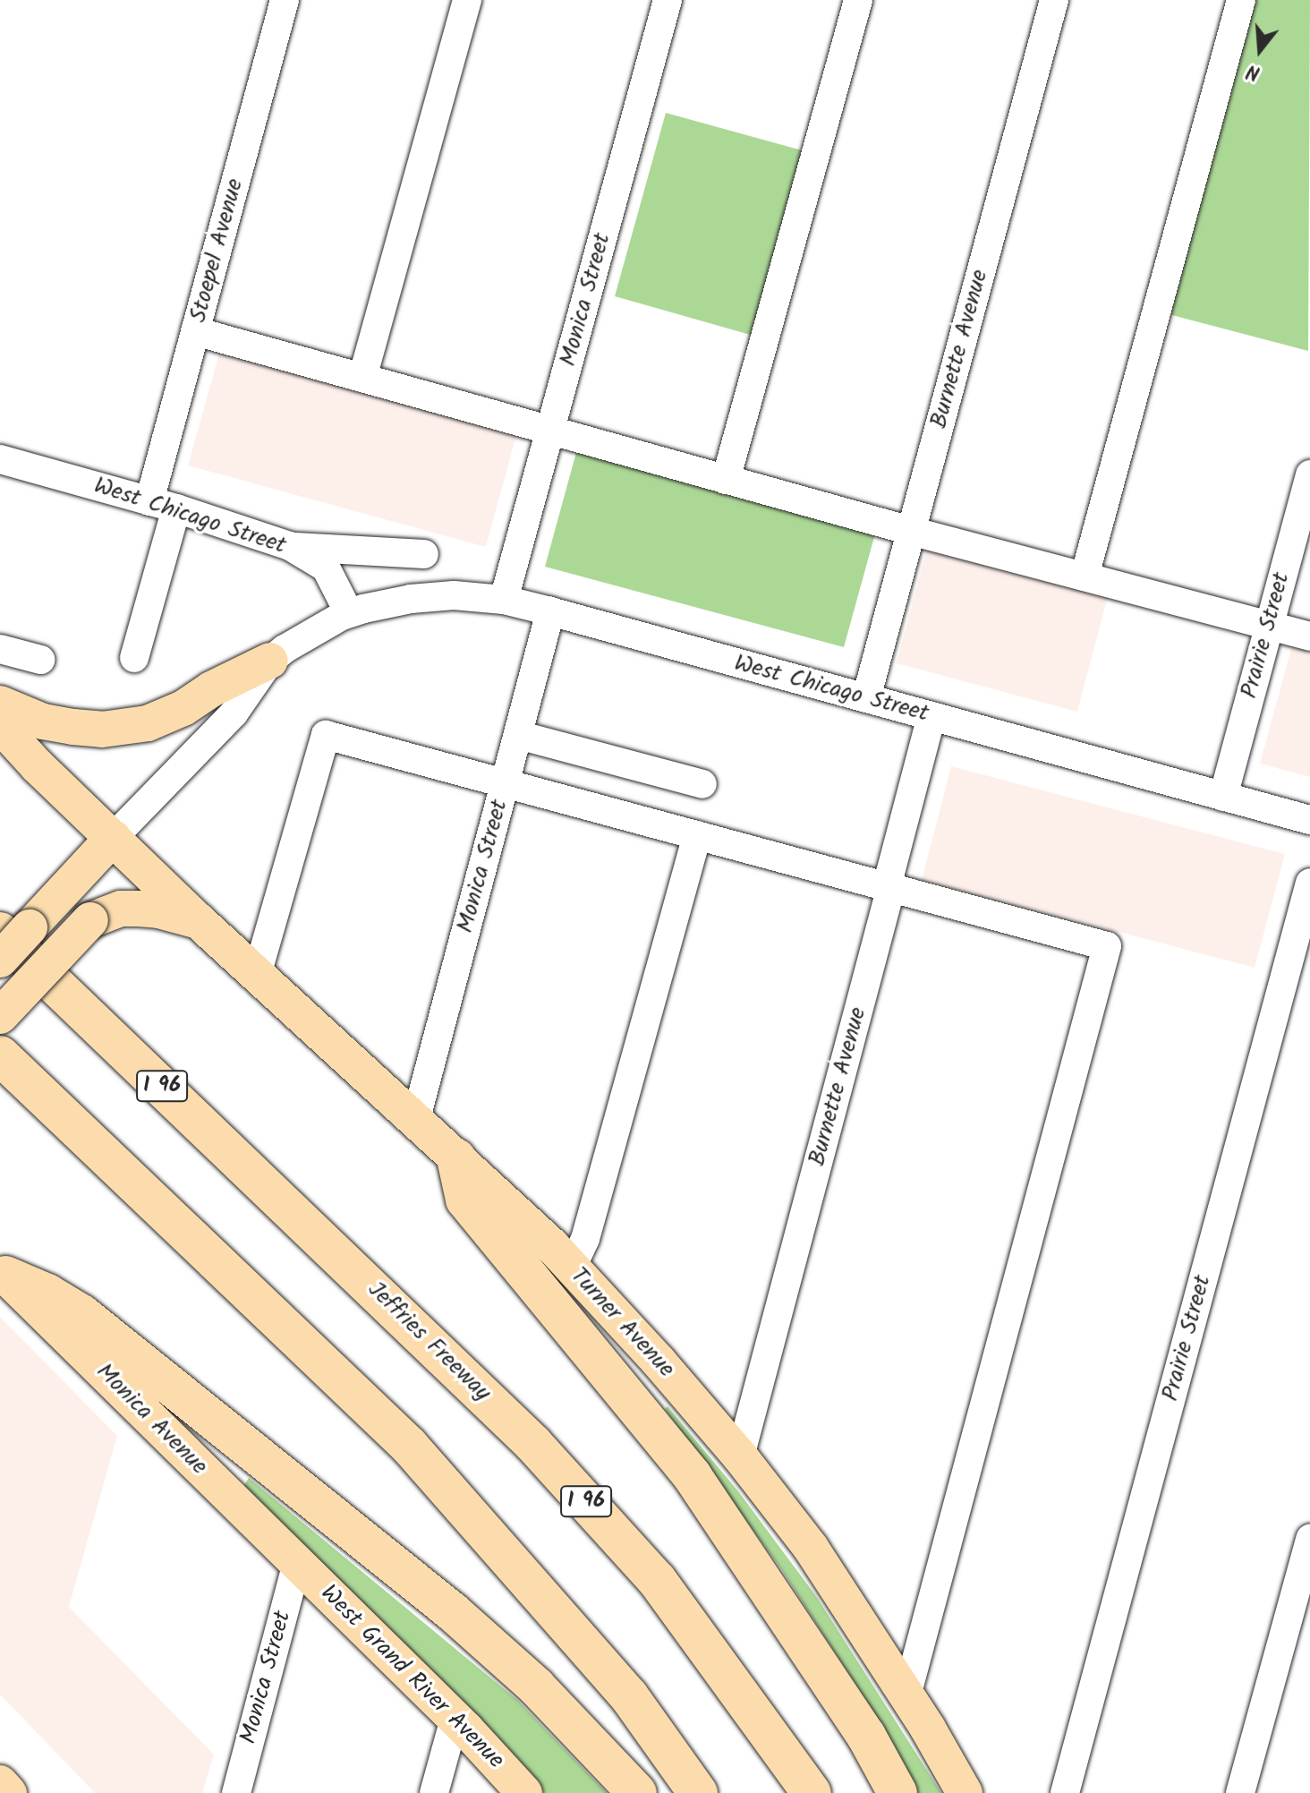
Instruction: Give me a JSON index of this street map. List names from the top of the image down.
{
  "streets": {
    "highway": ["I 96", "Jeffries Freeway"],
    "main road": ["Turner Avenue", "Monica Avenue", "West Grand River Avenue"],
    "street": [
      "Stoepel Avenue",
      "Monica Street",
      "Burnette Avenue",
      "West Chicago Street",
      "Prairie Street"
    ]
  },
  "crossings": [
    ["Stoepel Avenue", "West Chicago Street"],
    ["Monica Street", "West Chicago Street"],
    ["Monica Street", "Turner Avenue"],
    ["Monica Street", "Monica Avenue"],
    ["Monica Street", "West Grand River Avenue"],
    ["Burnette Avenue", "West Chicago Street"],
    ["Burnette Avenue", "Turner Avenue"],
    ["West Chicago Street", "Prairie Street"],
    ["West Chicago Street", "Turner Avenue"],
    ["Monica Avenue", "West Grand River Avenue"]
  ],
  "north": "bottom"
}
